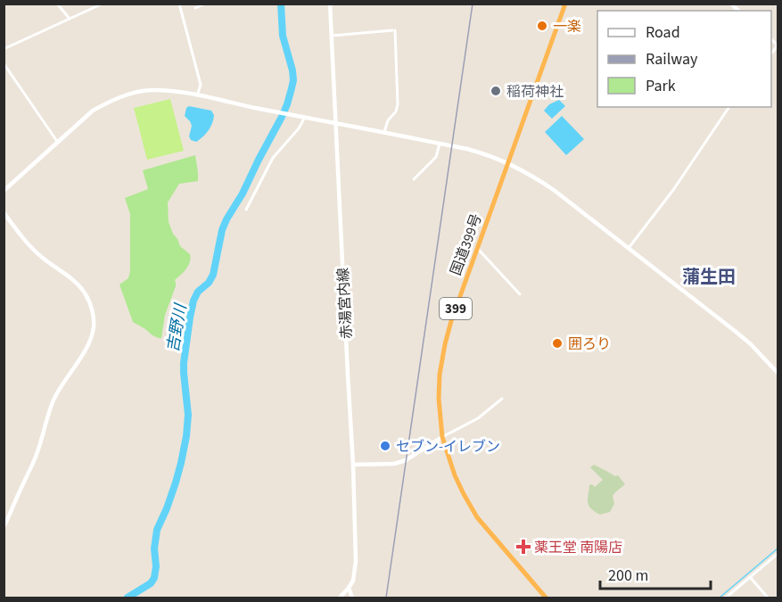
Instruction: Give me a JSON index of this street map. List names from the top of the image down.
{
  "streets": {
    "highway": ["国道399号", "399"],
    "street": ["赤湯宮内線"]
  },
  "districts": ["蒲生田"],
  "water": ["吉野川"],
  "places": {
    "other": [
      "一楽",
      "稲荷神社",
      "囲ろり",
      "セブン-イレブン"
    ],
    "health": ["薬王堂 南陽店"]
  },
  "legend": ["Road", "Railway", "Park"],
  "scale_bar": "200 m"
}
